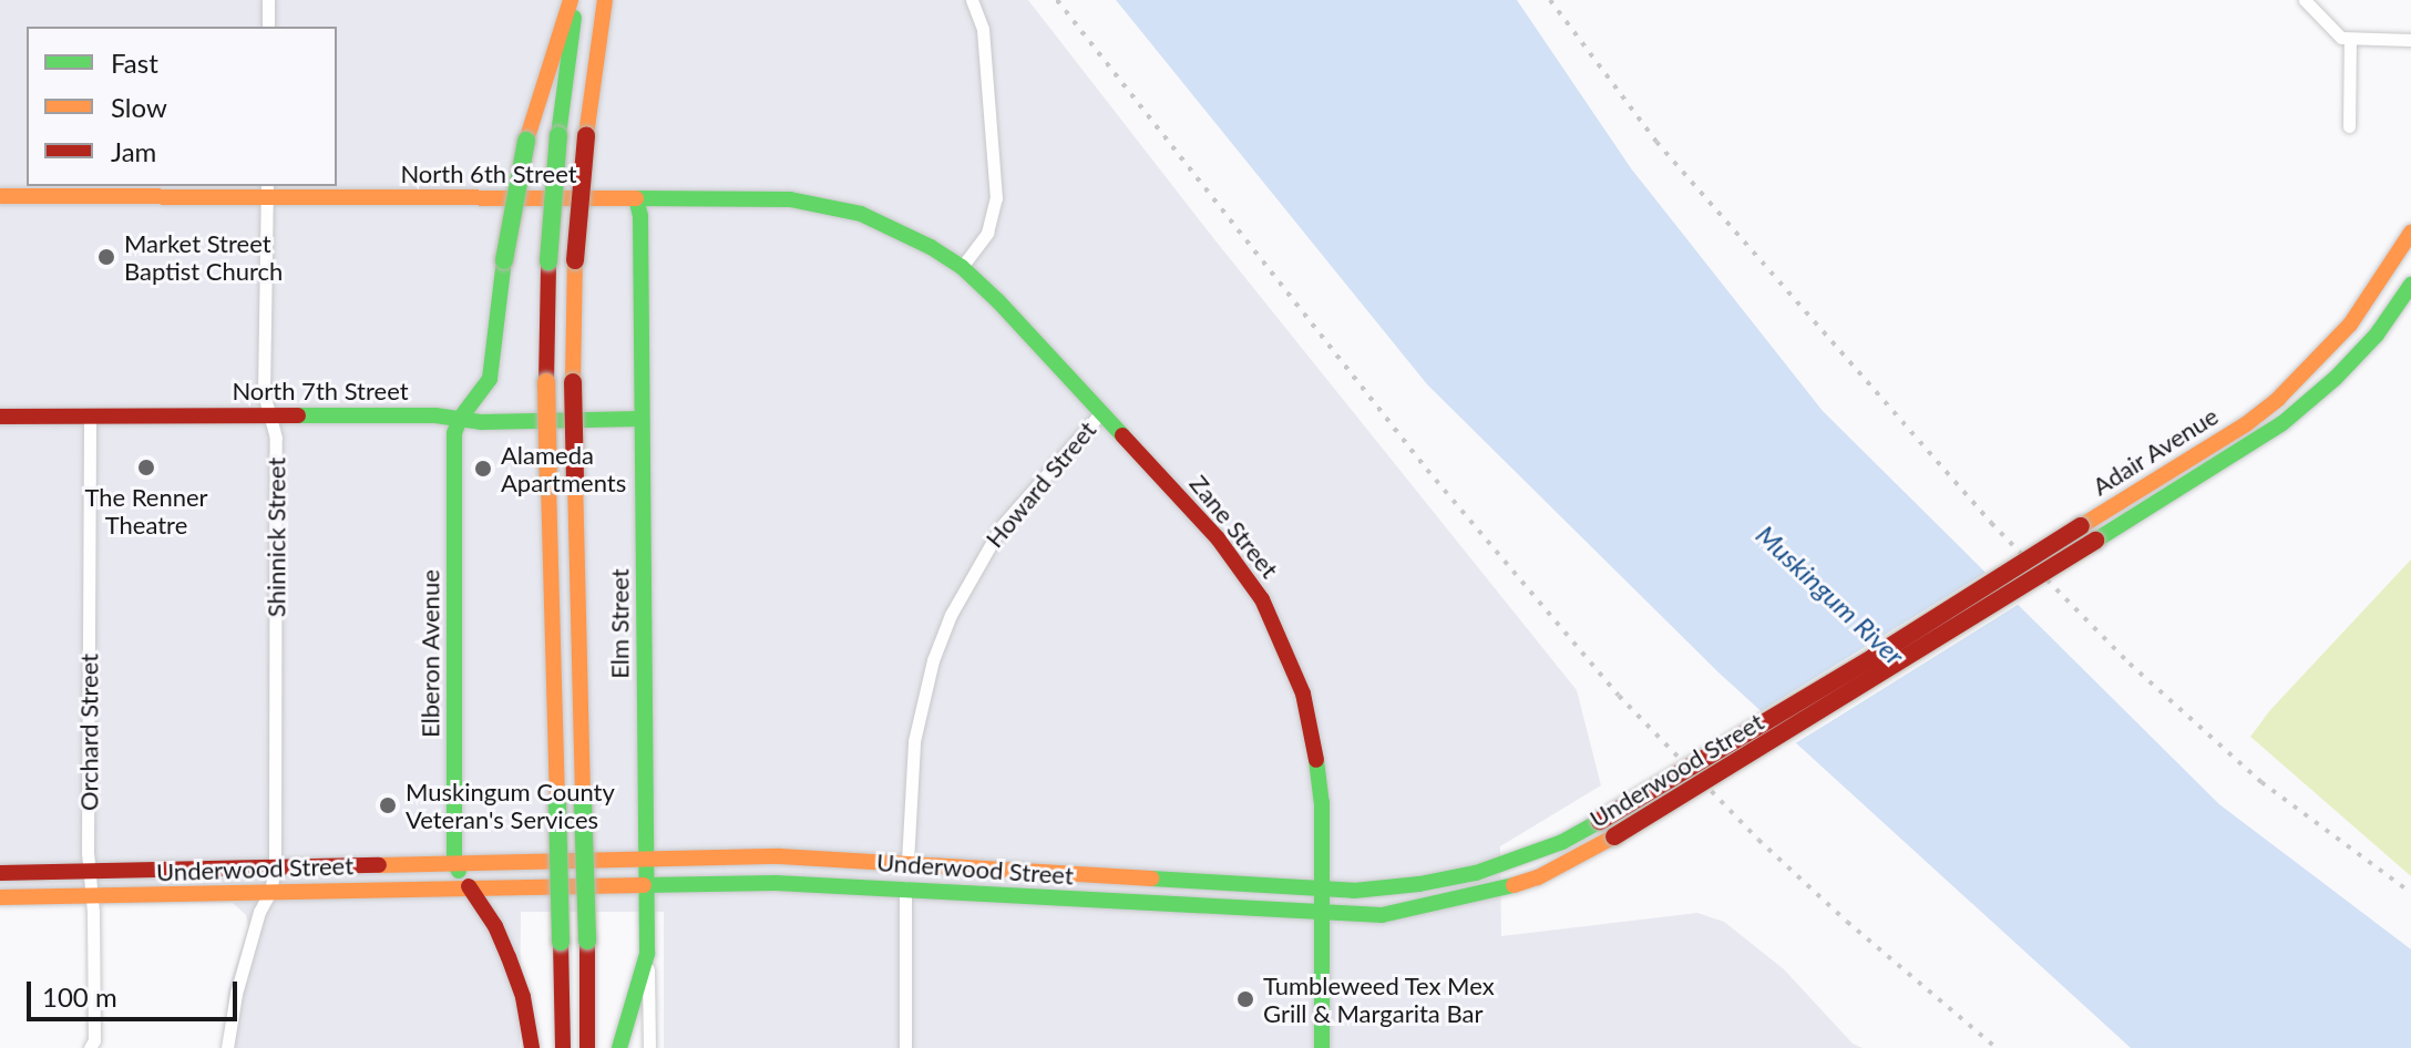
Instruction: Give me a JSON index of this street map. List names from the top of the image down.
{
  "streets": {
    "main road": [
      "North 6th Street",
      "North 7th Street",
      "Adair Avenue",
      "Zane Street",
      "Elm Street",
      "Elberon Avenue",
      "Underwood Street"
    ],
    "street": ["Howard Street", "Shinnick Street", "Orchard Street"]
  },
  "crossings": [
    ["North 6th Street", "Zane Street"],
    ["North 6th Street", "Shinnick Street"],
    ["North 6th Street", "Elm Street"],
    ["North 7th Street", "Shinnick Street"],
    ["North 7th Street", "Elm Street"],
    ["North 7th Street", "Elberon Avenue"],
    ["North 7th Street", "Orchard Street"],
    ["Adair Avenue", "Underwood Street"],
    ["Howard Street", "Zane Street"],
    ["Howard Street", "Underwood Street"],
    ["Zane Street", "Underwood Street"],
    ["Shinnick Street", "Underwood Street"],
    ["Elm Street", "Underwood Street"],
    ["Elberon Avenue", "Underwood Street"],
    ["Orchard Street", "Underwood Street"]
  ],
  "water": ["Muskingum River"],
  "places": [
    "Market Street Baptist Church",
    "The Renner Theatre",
    "Alameda Apartments",
    "Muskingum County Veteran's Services",
    "Tumbleweed Tex Mex Grill & Margarita Bar"
  ],
  "legend": ["Fast", "Slow", "Jam"],
  "scale_bar": "100 m"
}
